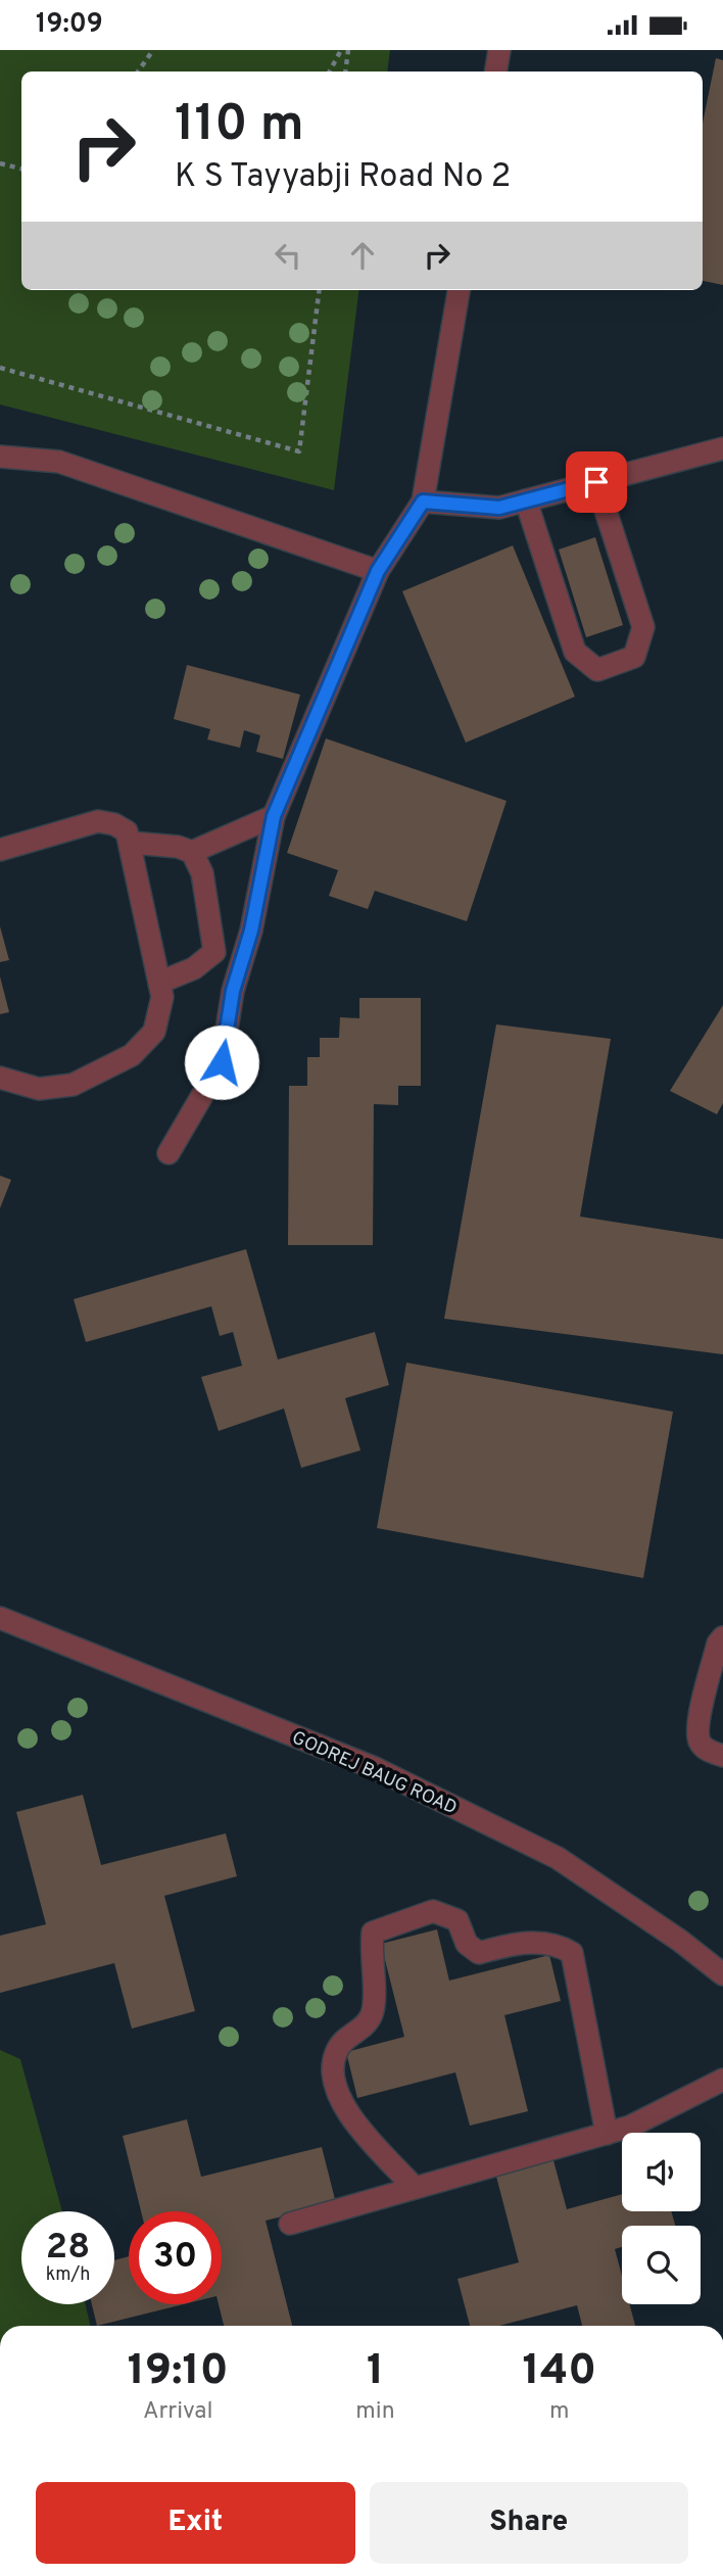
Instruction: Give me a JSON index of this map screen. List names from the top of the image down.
{
  "streets": {
    "street": ["GODREJ BAUG ROAD"]
  },
  "page": {
    "status": "19:09",
    "turn": ["110 m", "K S Tayyabji Road No 2"],
    "speed": "28 km/h",
    "limit": "30",
    "eta": [
      "19:10",
      "Arrival",
      "1",
      "min",
      "140",
      "m"
    ],
    "buttons": ["Exit", "Share"]
  }
}
